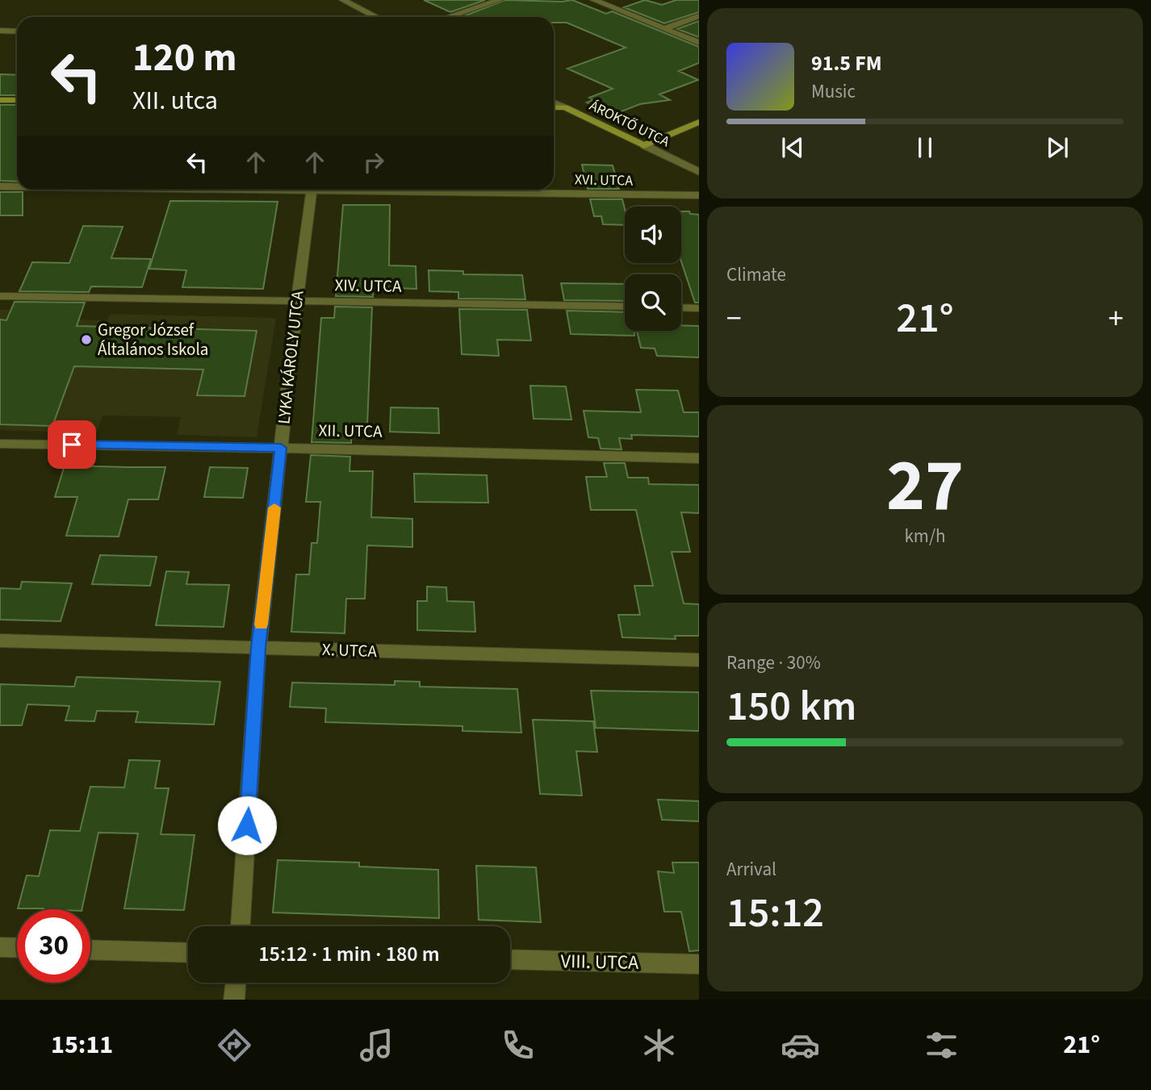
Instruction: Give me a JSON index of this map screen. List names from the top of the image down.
{
  "streets": {
    "street": [
      "ÁROKTŐ UTCA",
      "XVI. UTCA",
      "XIV. UTCA",
      "LYKA KÁROLY UTCA",
      "XII. UTCA",
      "X. UTCA",
      "VIII. UTCA"
    ]
  },
  "crossings": [
    ["XIV. UTCA", "LYKA KÁROLY UTCA"],
    ["LYKA KÁROLY UTCA", "XII. UTCA"],
    ["LYKA KÁROLY UTCA", "X. UTCA"]
  ],
  "places": ["Gregor József Általános Iskola"],
  "page": {
    "turn": ["120 m", "XII. utca"],
    "song": ["91.5 FM", "Music"],
    "tile": [
      "Climate",
      ["27", "km/h"],
      ["Range · 30%", "150 km"],
      ["Arrival", "15:12"]
    ],
    "heat": ["−", "21°", "+"],
    "limit": "30",
    "trip": "15:12 · 1 min · 180 m",
    "tabs": ["15:11", "21°"]
  }
}
